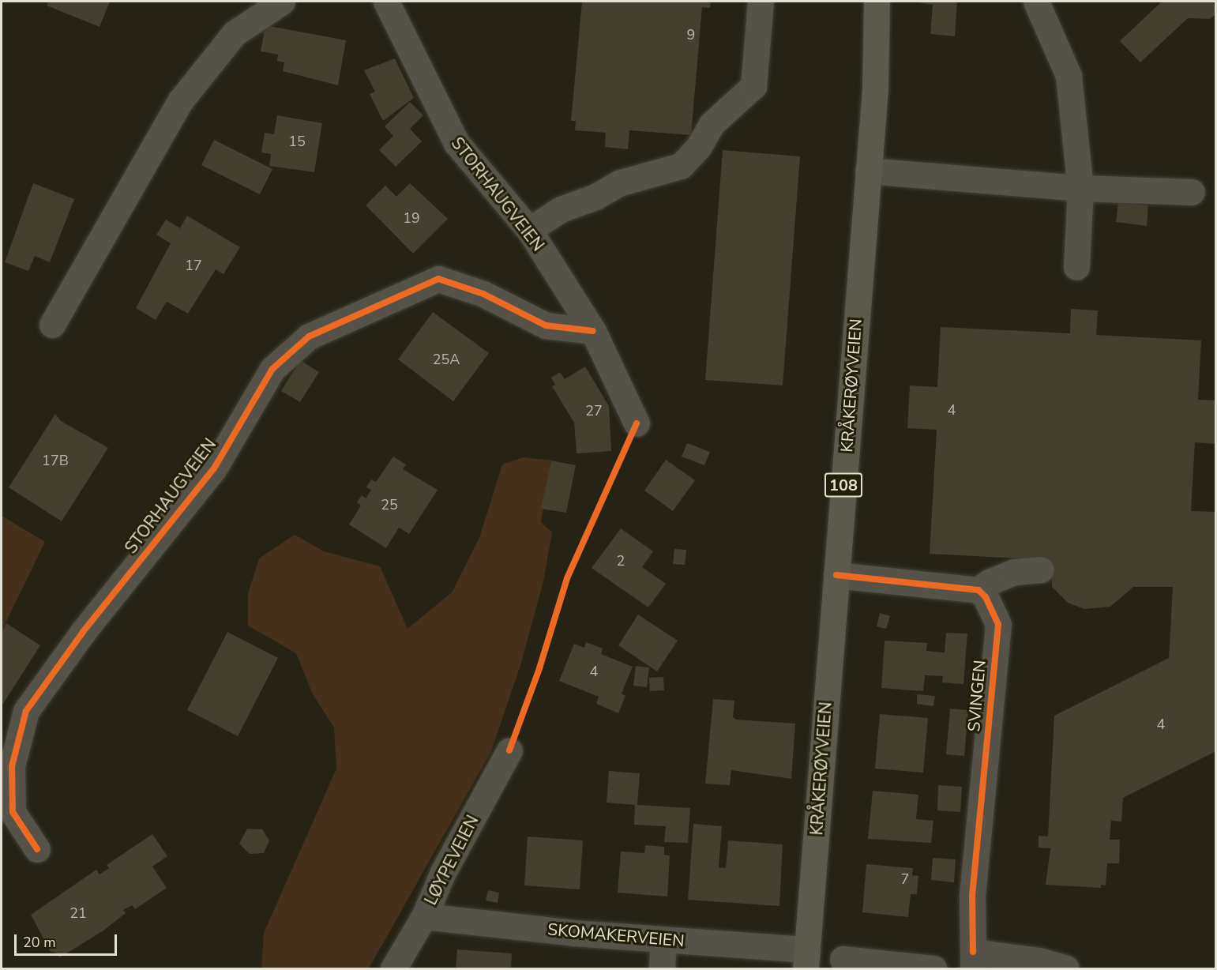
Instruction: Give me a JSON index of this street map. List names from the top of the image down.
{
  "streets": {
    "main road": ["KRÅKERØYVEIEN", "108"],
    "street": [
      "STORHAUGVEIEN",
      "SVINGEN",
      "LØYPEVEIEN",
      "SKOMAKERVEIEN"
    ]
  },
  "crossings": [
    ["KRÅKERØYVEIEN", "SKOMAKERVEIEN"],
    ["LØYPEVEIEN", "SKOMAKERVEIEN"]
  ],
  "house_numbers": [
    "9",
    "15",
    "19",
    "17",
    "25A",
    "4",
    "27",
    "17B",
    "25",
    "2",
    "4",
    "4",
    "7",
    "21"
  ],
  "scale_bar": "20 m"
}
